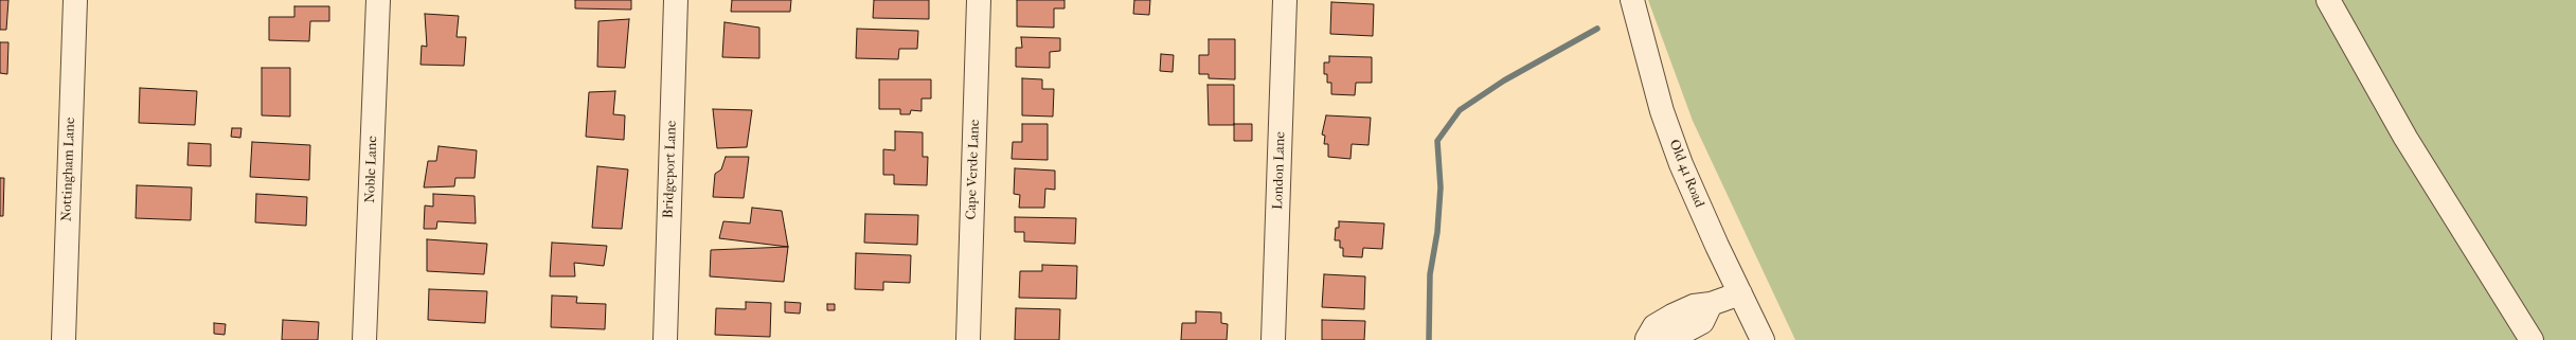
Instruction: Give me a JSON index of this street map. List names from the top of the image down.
{
  "streets": {
    "street": [
      "Nottingham Lane",
      "Noble Lane",
      "Bridgeport Lane",
      "Cape Verde Lane",
      "London Lane",
      "Old 41 Road"
    ]
  }
}
